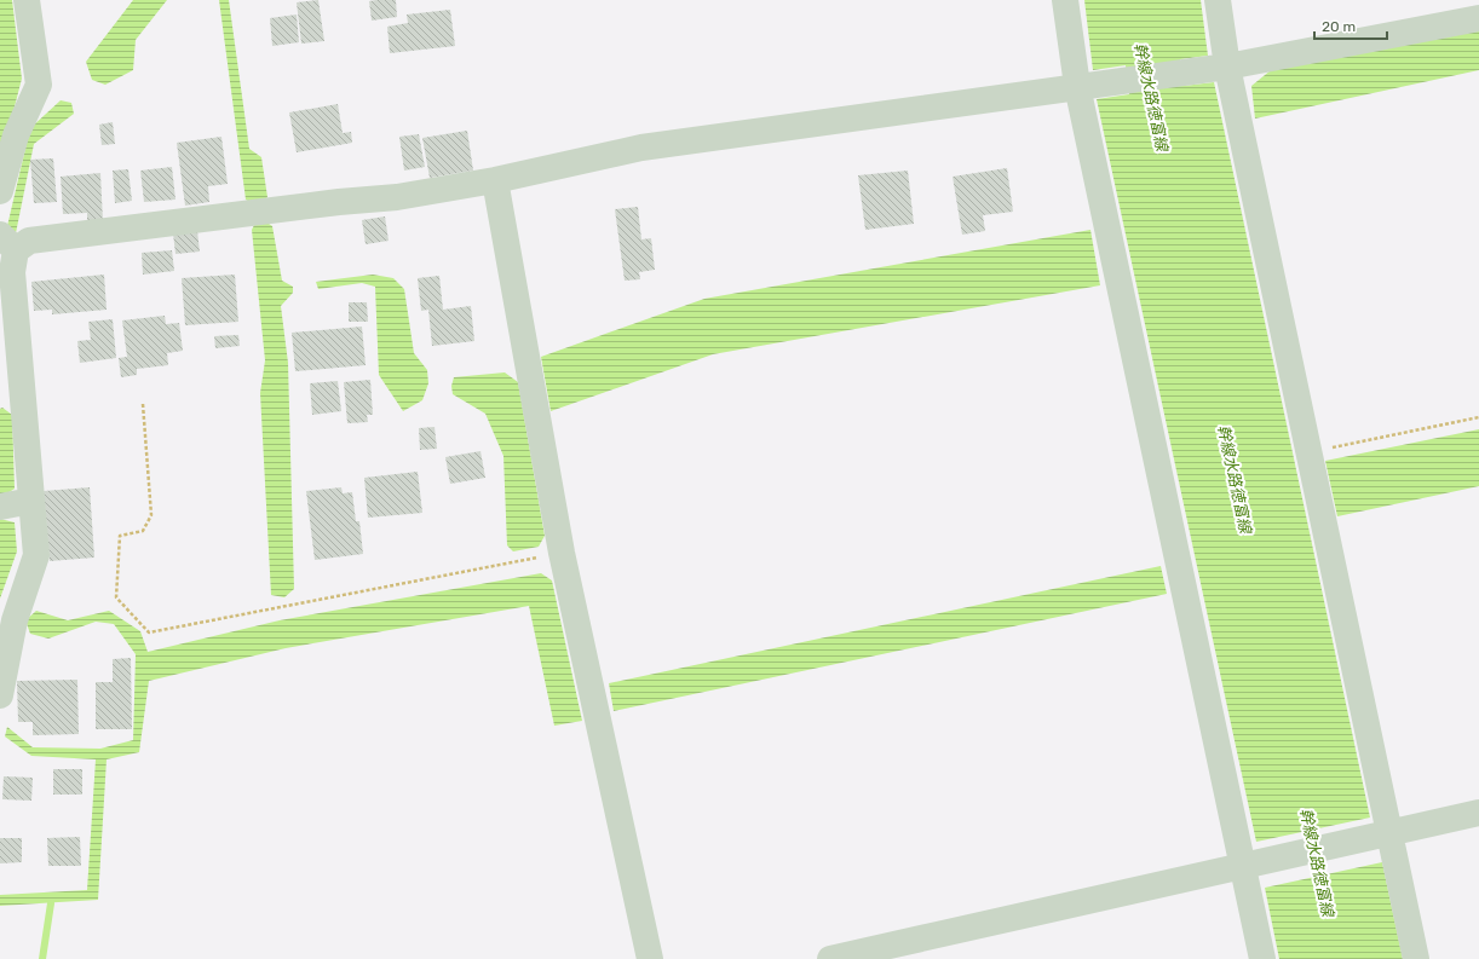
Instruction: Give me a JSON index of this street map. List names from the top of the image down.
{
  "water": ["幹線水路徳富線"],
  "scale_bar": "20 m"
}
